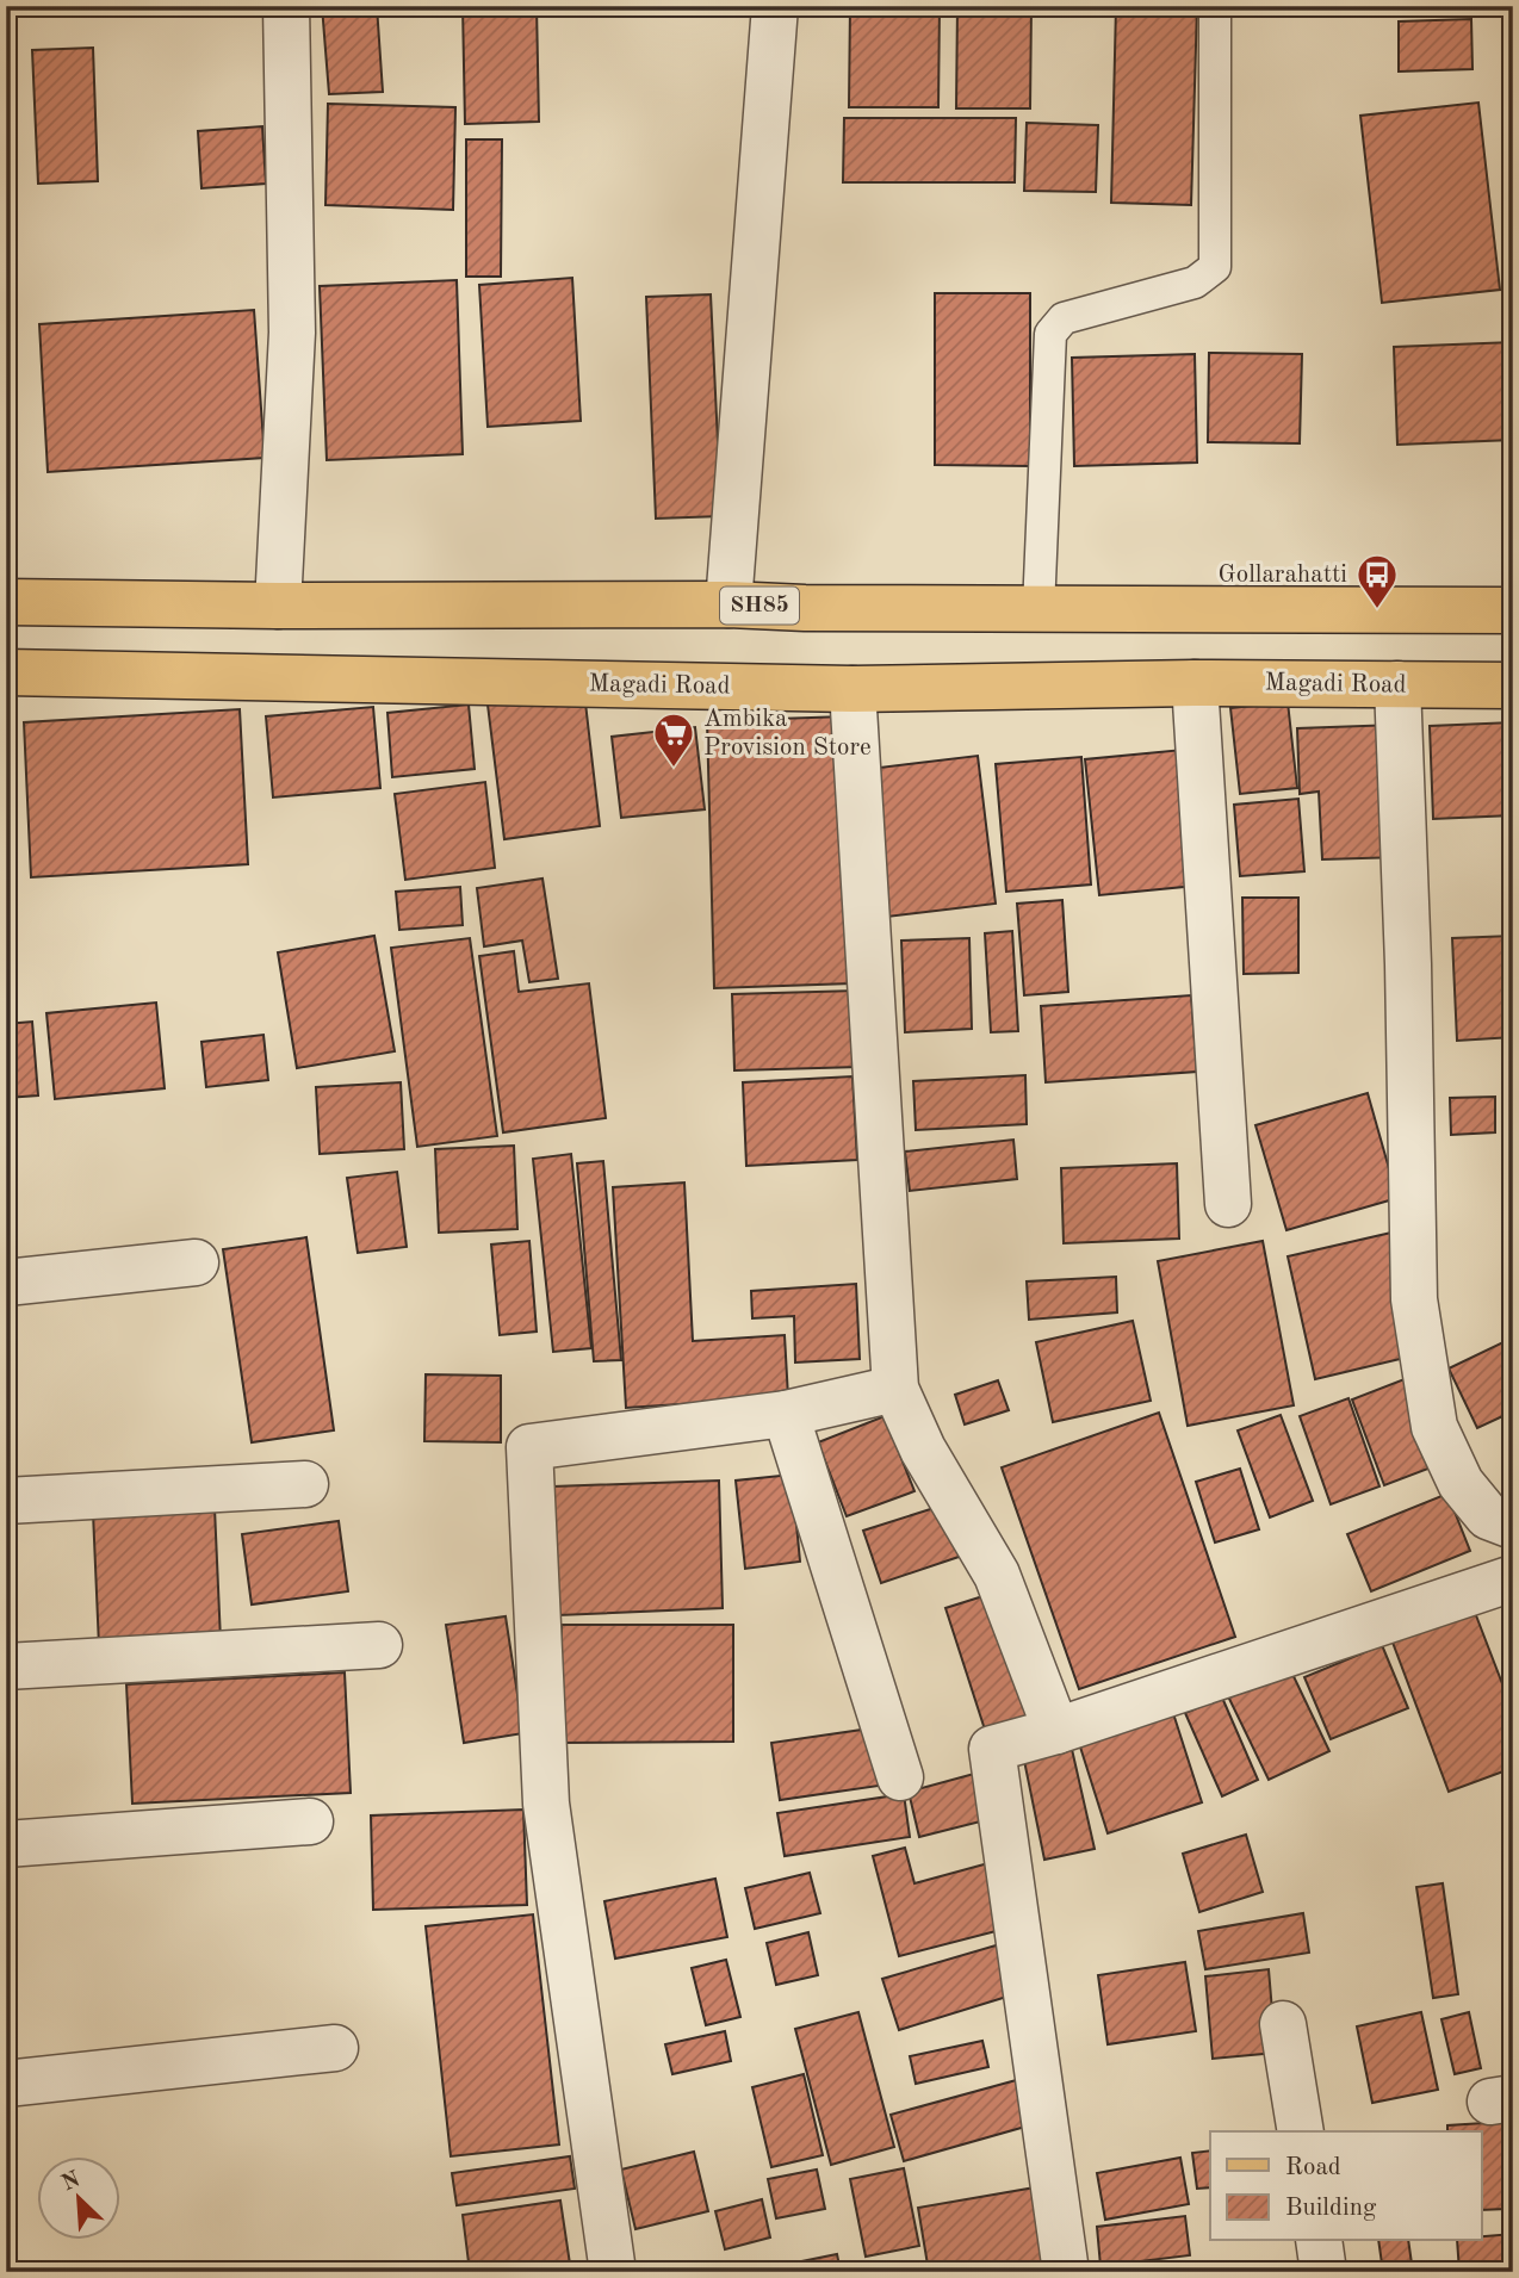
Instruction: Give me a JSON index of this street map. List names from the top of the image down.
{
  "streets": {
    "main road": ["SH85", "Magadi Road"]
  },
  "places": {
    "bus stop": ["Gollarahatti"],
    "supermarket": ["Ambika Provision Store"]
  },
  "legend": ["Road", "Building"],
  "north": "top left"
}
